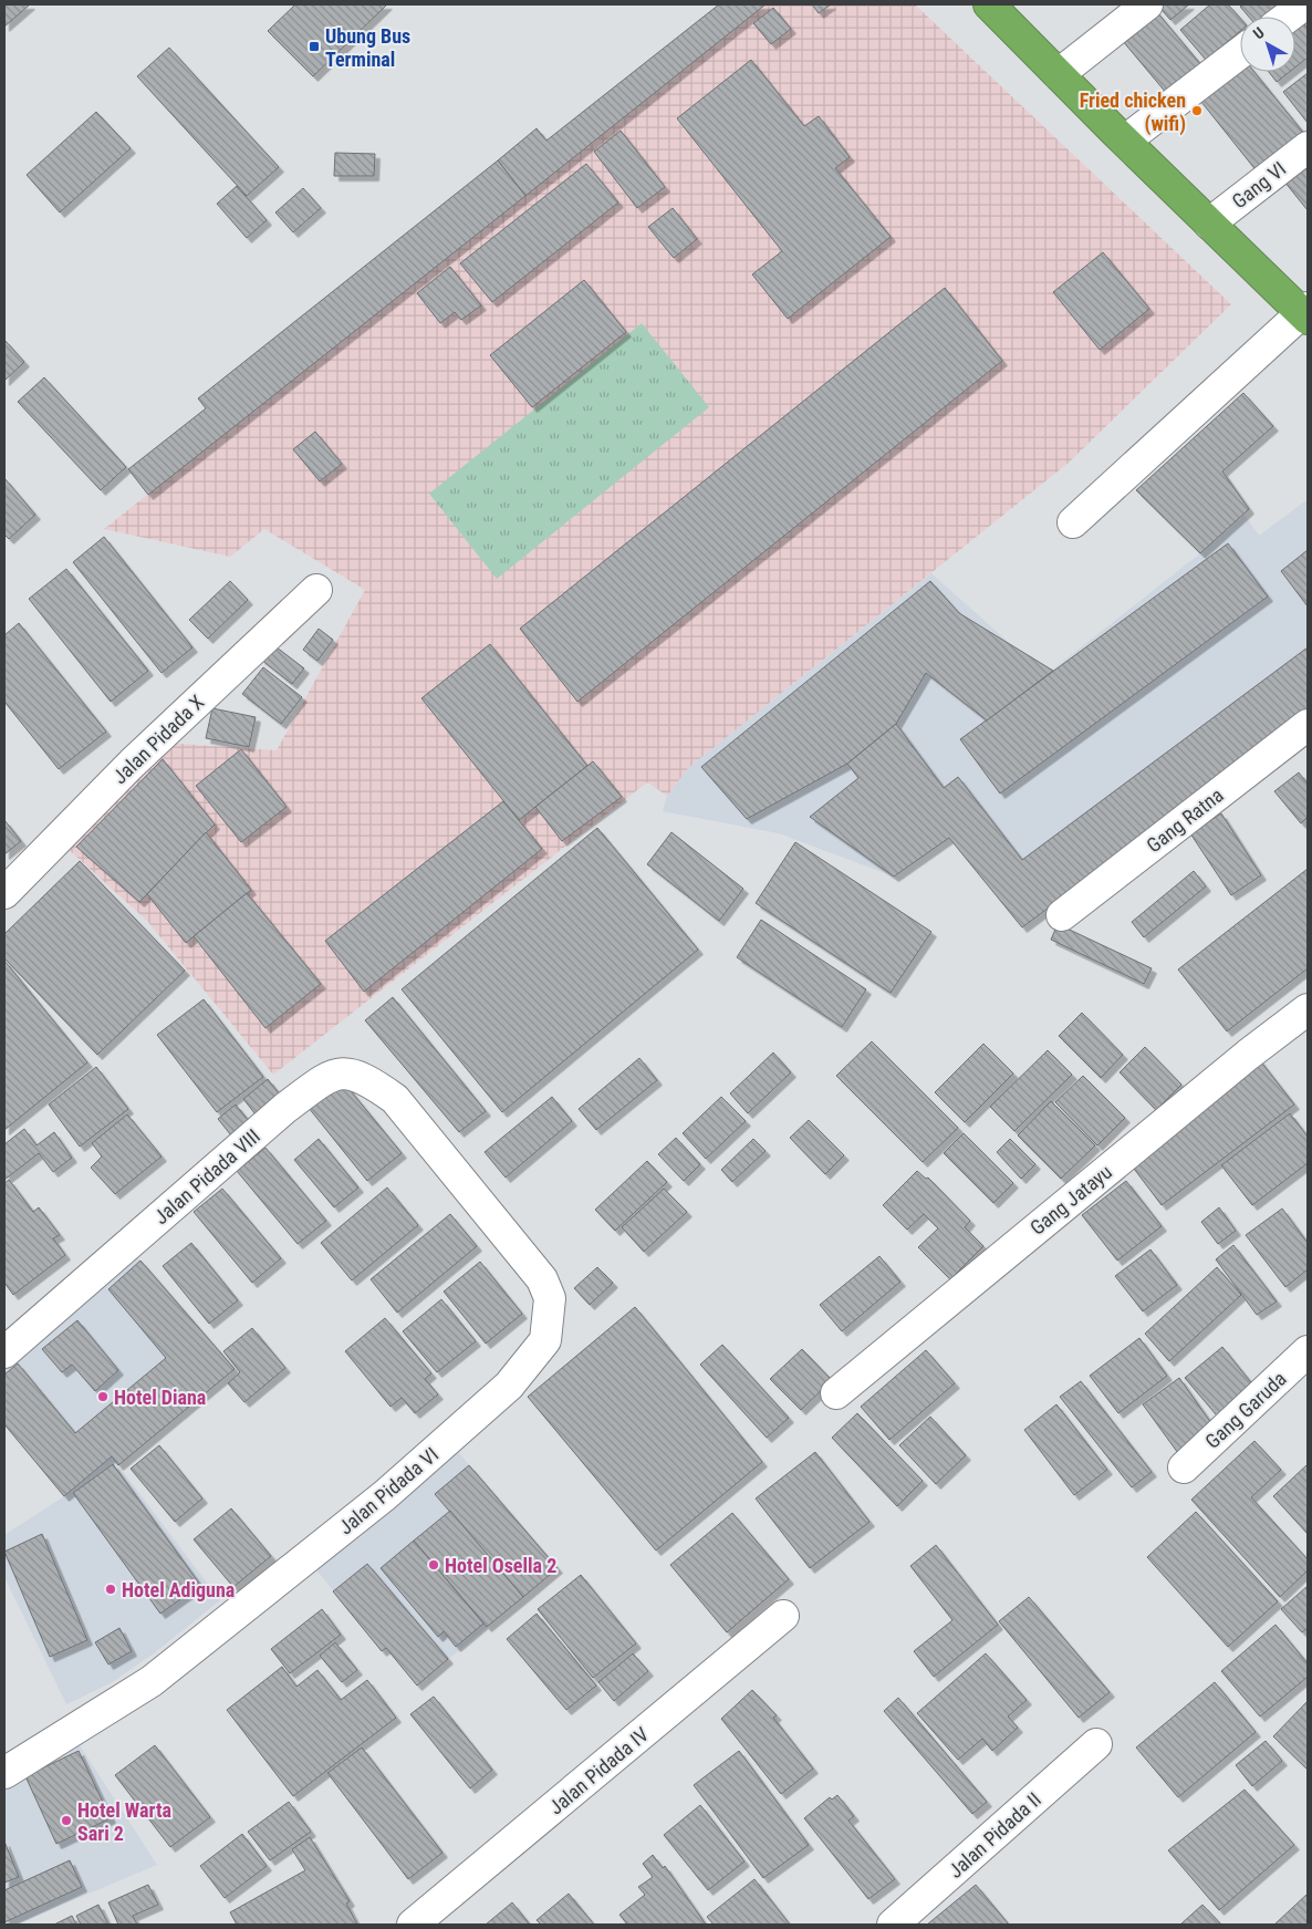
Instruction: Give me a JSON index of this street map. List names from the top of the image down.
{
  "streets": {
    "street": [
      "Gang VI",
      "Jalan Pidada X",
      "Gang Ratna",
      "Jalan Pidada VIII",
      "Gang Jatayu",
      "Gang Garuda",
      "Jalan Pidada VI",
      "Jalan Pidada IV",
      "Jalan Pidada II"
    ]
  },
  "crossings": [
    ["Jalan Pidada VIII", "Jalan Pidada VI"]
  ],
  "places": {
    "transit": ["Ubung Bus Terminal"],
    "other": [
      "Fried chicken (wifi)",
      "Hotel Diana",
      "Hotel Osella 2",
      "Hotel Adiguna",
      "Hotel Warta Sari 2"
    ]
  },
  "north": "top left"
}
